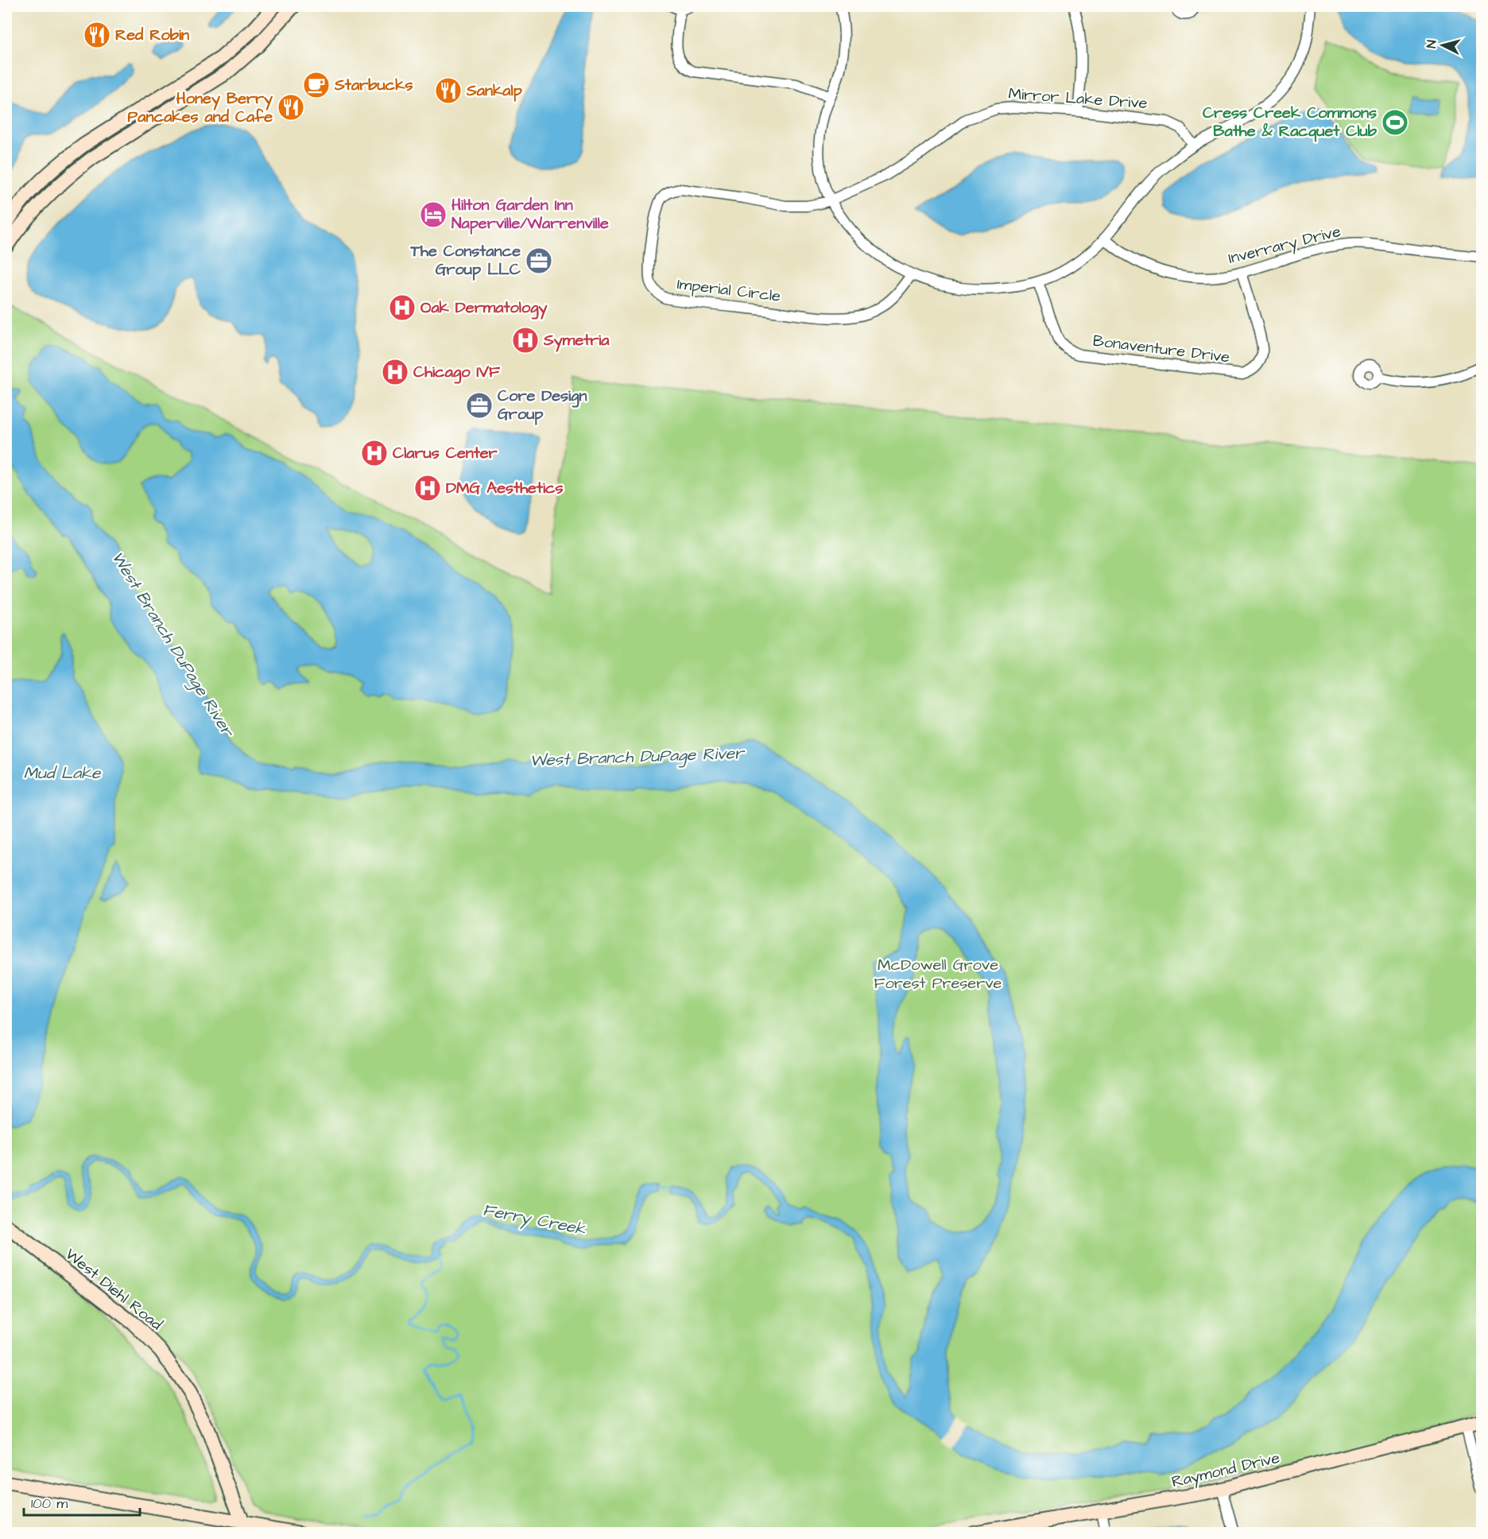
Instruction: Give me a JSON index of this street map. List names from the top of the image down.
{
  "streets": {
    "street": [
      "Mirror Lake Drive",
      "Inverrary Drive",
      "Imperial Circle",
      "Bonaventure Drive",
      "West Diehl Road",
      "Raymond Drive"
    ]
  },
  "crossings": [
    ["Mirror Lake Drive", "Imperial Circle"],
    ["Inverrary Drive", "Bonaventure Drive"]
  ],
  "water": ["West Branch DuPage River", "Mud Lake", "Ferry Creek"],
  "parks": ["McDowell Grove Forest Preserve"],
  "places": {
    "restaurant": ["Red Robin", "Sankalp", "Honey Berry Pancakes and Cafe"],
    "cafe": ["Starbucks"],
    "sports": ["Cress Creek Commons Bathe & Racquet Club"],
    "hotel": ["Hilton Garden Inn Naperville/Warrenville"],
    "office": ["The Constance Group LLC", "Core Design Group"],
    "hospital": [
      "Oak Dermatology",
      "Symetria",
      "Chicago IVF",
      "Clarus Center",
      "DMG Aesthetics"
    ]
  },
  "scale_bar": "100 m",
  "north": "left"
}
